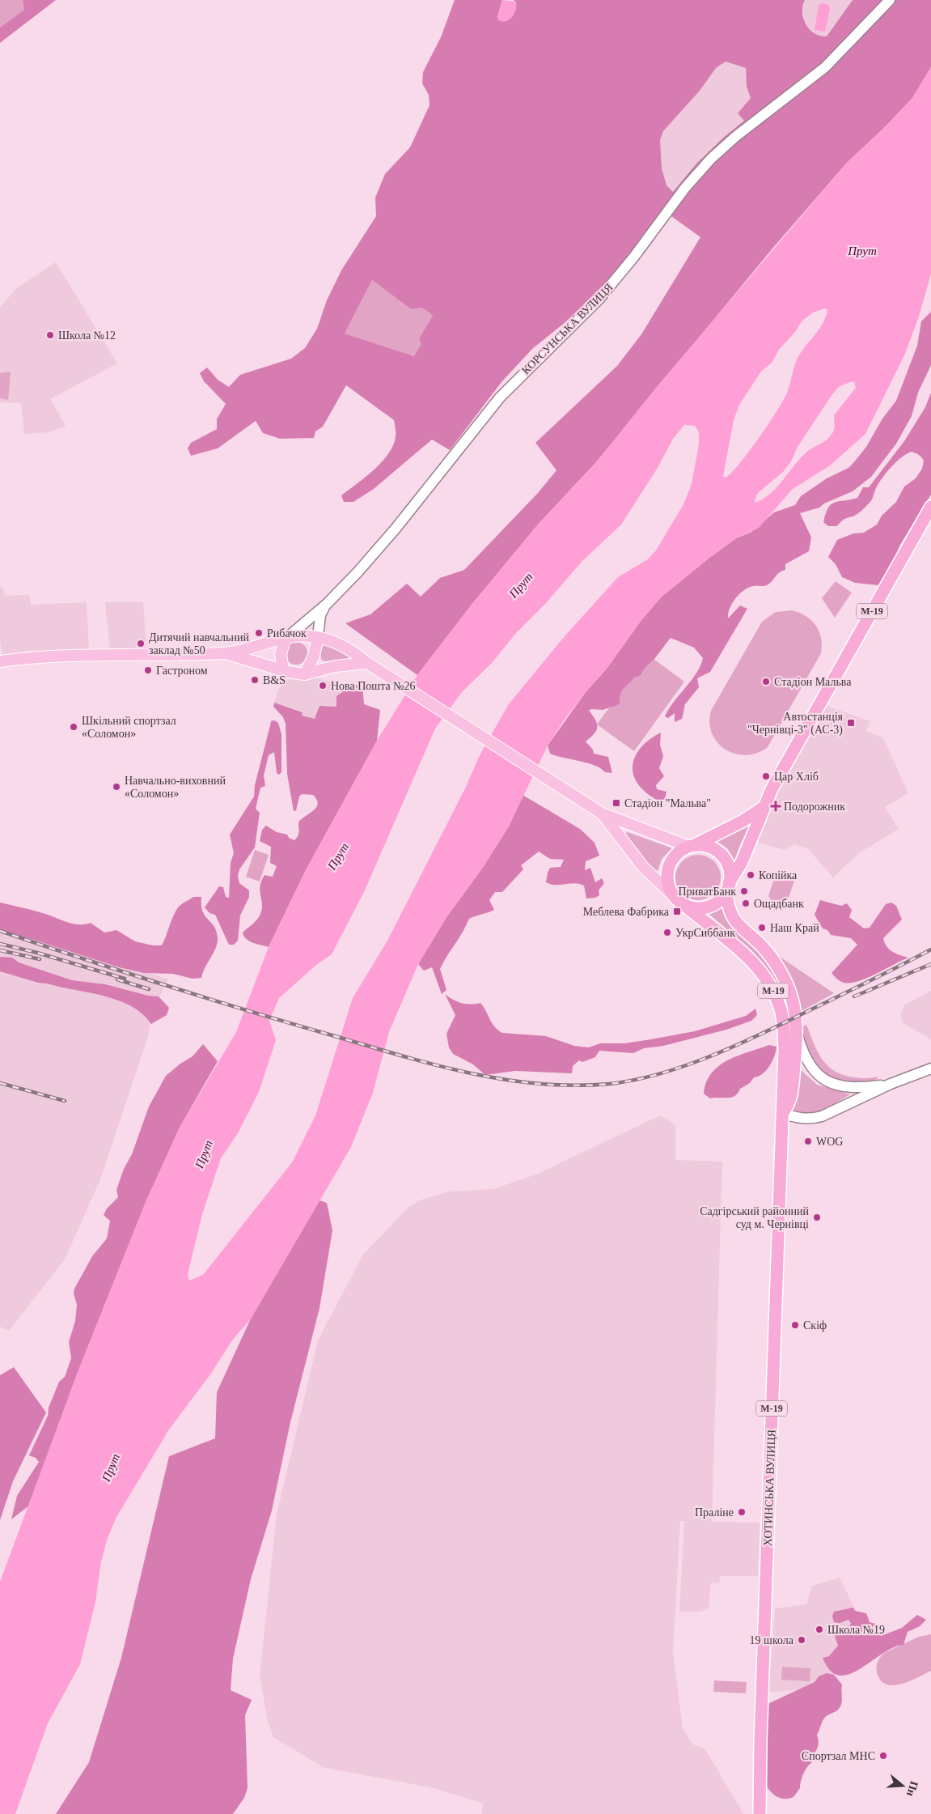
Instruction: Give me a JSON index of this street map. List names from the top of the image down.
{
  "streets": {
    "highway": ["М-19", "ХОТИНСЬКА ВУЛИЦЯ"],
    "main road": ["КОРСУНСЬКА ВУЛИЦЯ"]
  },
  "crossings": [
    ["М-19", "ХОТИНСЬКА ВУЛИЦЯ"]
  ],
  "water": ["Прут"],
  "places": {
    "other": [
      "Школа №12",
      "Рибачок",
      "Дитячий навчальний заклад №50",
      "Гастроном",
      "B&S",
      "Стадіон Мальва",
      "Нова Пошта №26",
      "Шкільний спортзал «Соломон»",
      "Цар Хліб",
      "Навчально-виховний «Соломон»",
      "Копійка",
      "ПриватБанк",
      "Ощадбанк",
      "Наш Край",
      "УкрСиббанк",
      "WOG",
      "Садгірський районний суд м. Чернівці",
      "Скіф",
      "Праліне",
      "Школа №19",
      "19 школа",
      "Спортзал МНС"
    ],
    "transit": ["Автостанція \"Чернівці-3\" (АС-3)", "Стадіон \"Мальва\"", "Меблева Фабрика"],
    "health": ["Подорожник"]
  },
  "north": "right"
}
